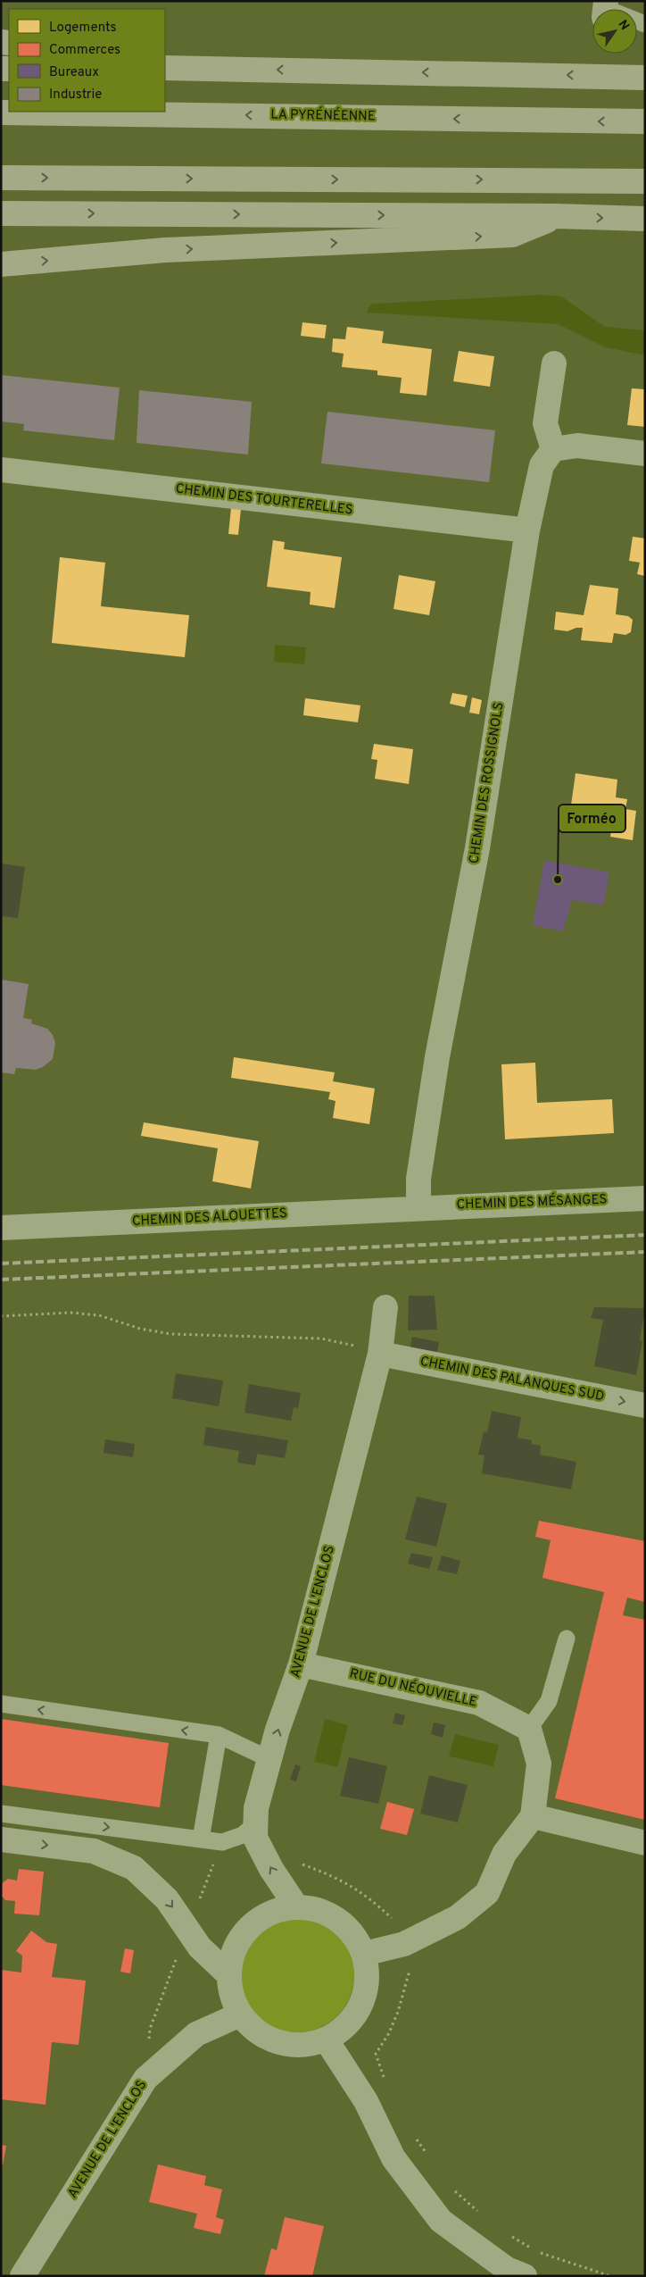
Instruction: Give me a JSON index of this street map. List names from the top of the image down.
{
  "streets": {
    "highway": ["LA PYRÉNÉENNE"],
    "street": [
      "CHEMIN DES TOURTERELLES",
      "CHEMIN DES ROSSIGNOLS",
      "CHEMIN DES MÉSANGES",
      "CHEMIN DES ALOUETTES",
      "CHEMIN DES PALANQUES SUD",
      "AVENUE DE L'ENCLOS",
      "RUE DU NÉOUVIELLE"
    ]
  },
  "crossings": [
    ["CHEMIN DES TOURTERELLES", "CHEMIN DES ROSSIGNOLS"],
    ["CHEMIN DES ROSSIGNOLS", "CHEMIN DES MÉSANGES"],
    ["CHEMIN DES ROSSIGNOLS", "CHEMIN DES ALOUETTES"],
    ["CHEMIN DES MÉSANGES", "CHEMIN DES ALOUETTES"],
    ["CHEMIN DES PALANQUES SUD", "AVENUE DE L'ENCLOS"],
    ["AVENUE DE L'ENCLOS", "RUE DU NÉOUVIELLE"]
  ],
  "one_way": ["CHEMIN DES PALANQUES SUD"],
  "places": ["Forméo"],
  "legend": [
    "Logements",
    "Commerces",
    "Bureaux",
    "Industrie"
  ],
  "north": "top right"
}
